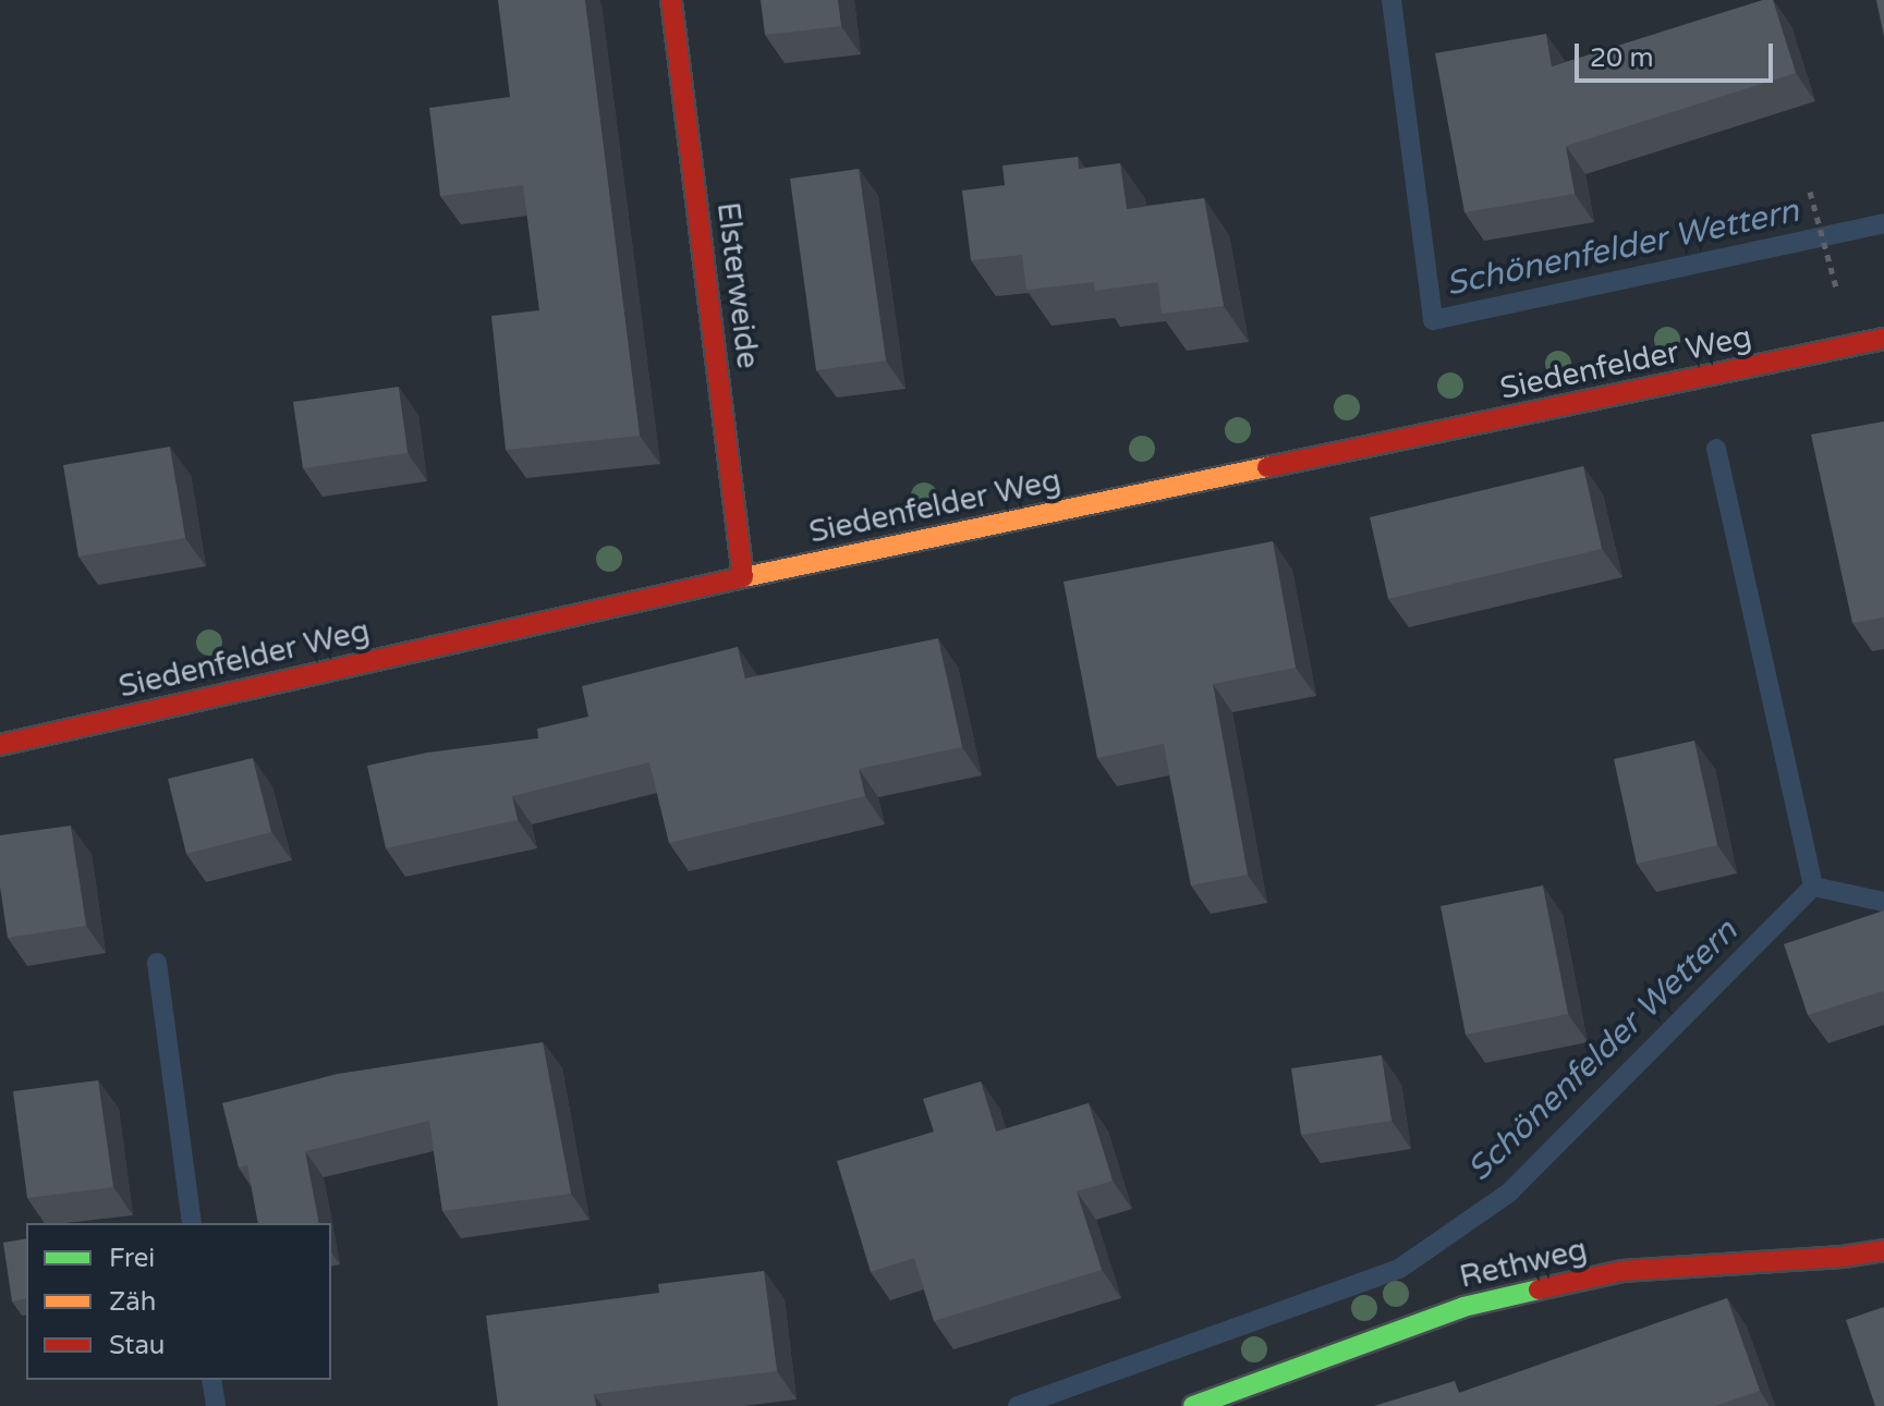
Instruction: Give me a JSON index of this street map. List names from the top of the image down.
{
  "streets": {
    "street": ["Elsterweide", "Siedenfelder Weg", "Rethweg"]
  },
  "crossings": [
    ["Elsterweide", "Siedenfelder Weg"]
  ],
  "water": ["Schönenfelder Wettern"],
  "legend": ["Frei", "Zäh", "Stau"],
  "scale_bar": "20 m"
}
